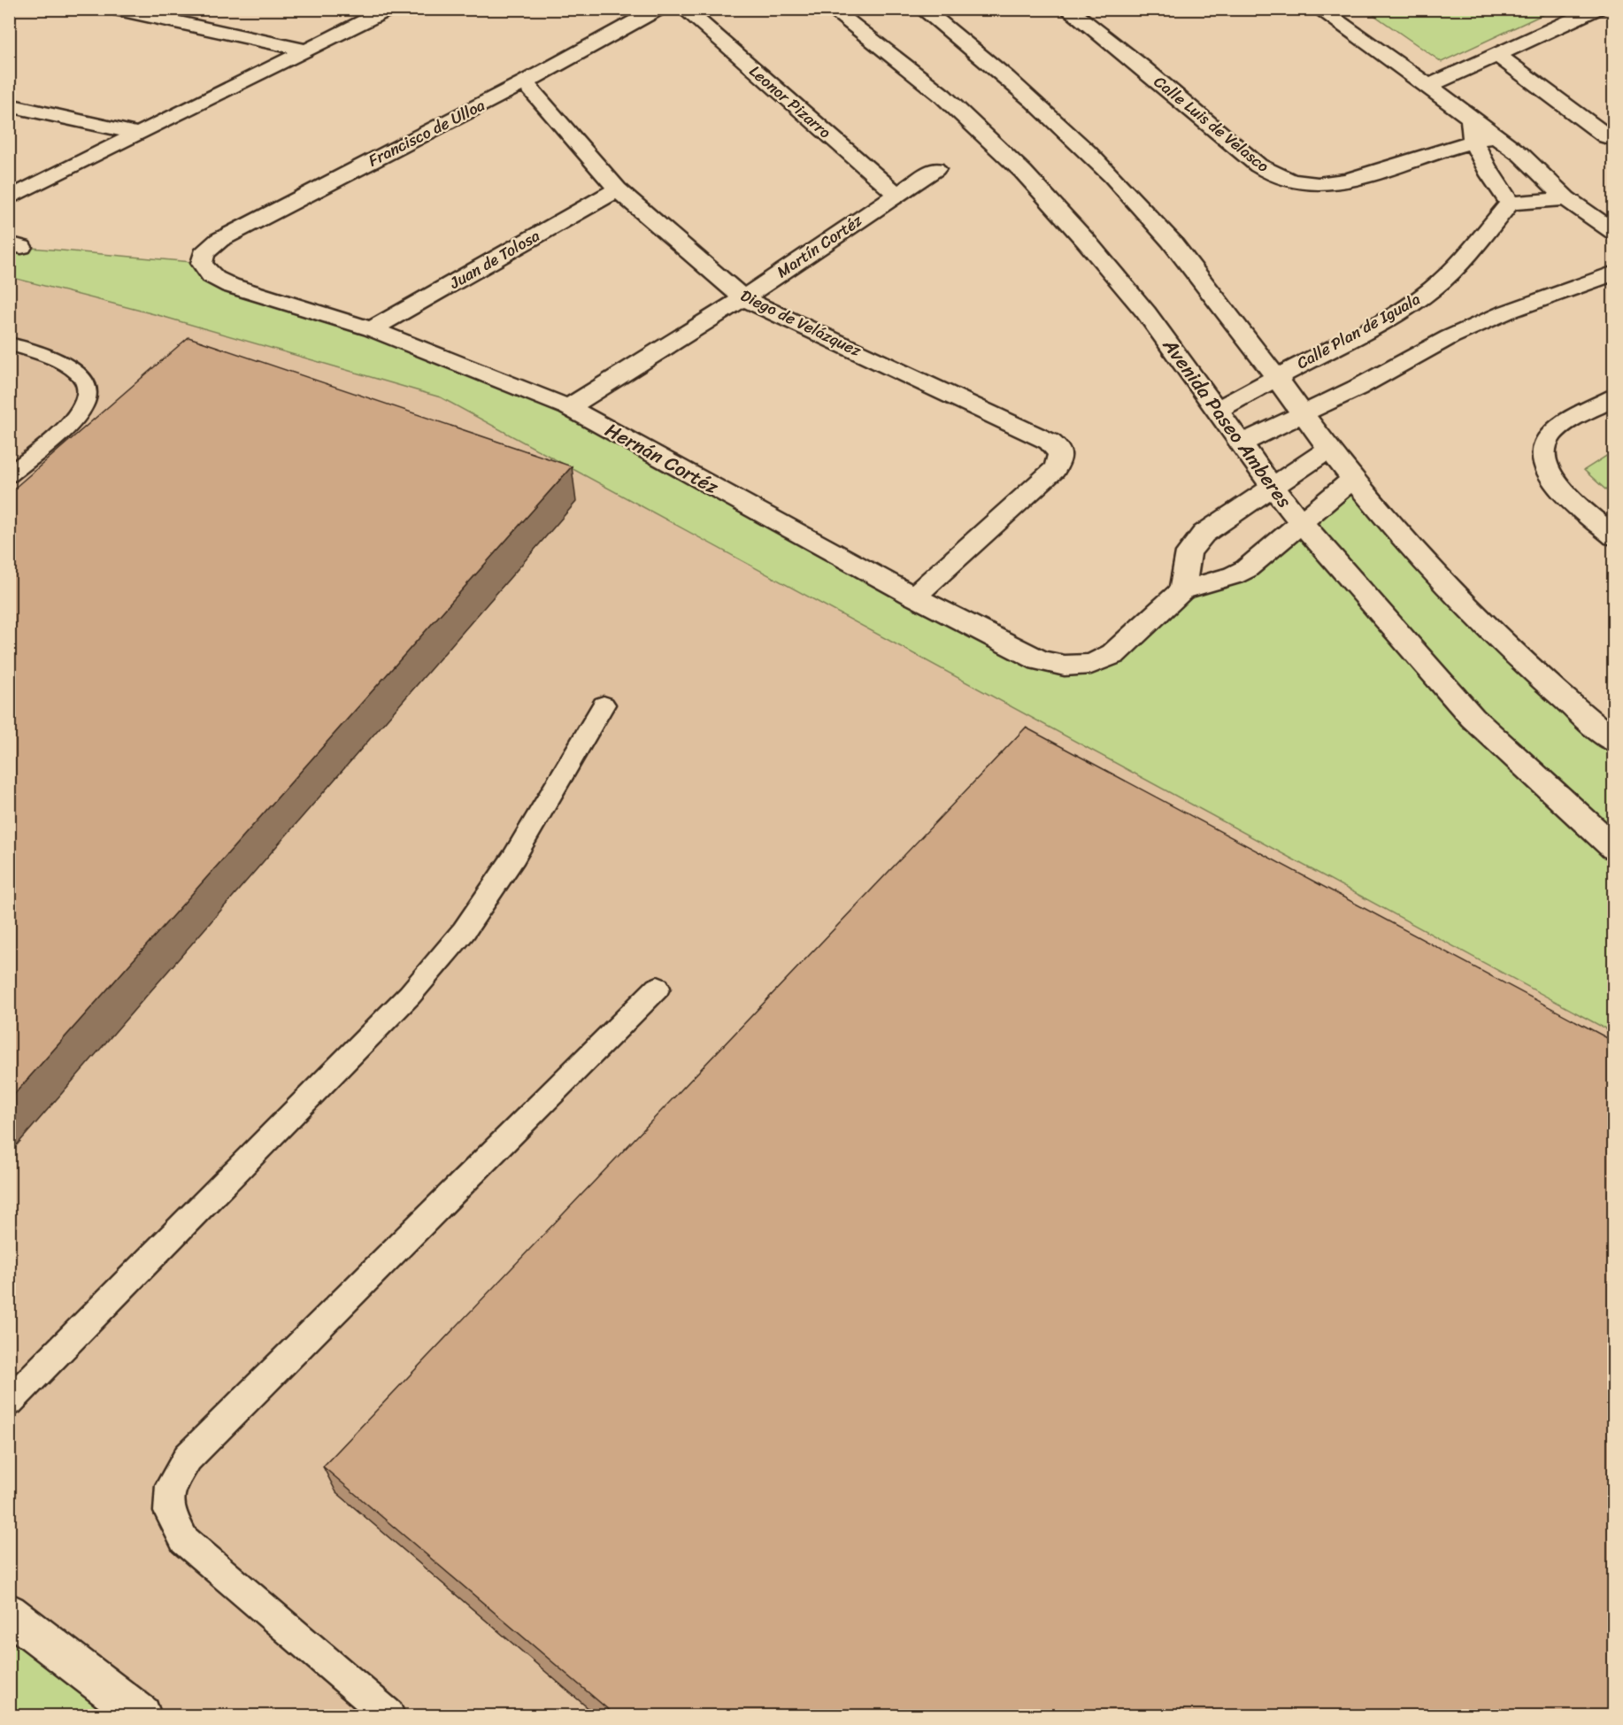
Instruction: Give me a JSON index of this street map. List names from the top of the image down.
{
  "streets": {
    "street": [
      "Leonor Pizarro",
      "Calle Luis de Velasco",
      "Francisco de Ulloa",
      "Martín Cortéz",
      "Juan de Tolosa",
      "Diego de Velázquez",
      "Calle Plan de Iguala",
      "Avenida Paseo Amberes",
      "Hernán Cortéz"
    ]
  },
  "crossings": [
    ["Leonor Pizarro", "Martín Cortéz"],
    ["Francisco de Ulloa", "Diego de Velázquez"],
    ["Francisco de Ulloa", "Hernán Cortéz"],
    ["Martín Cortéz", "Diego de Velázquez"],
    ["Martín Cortéz", "Hernán Cortéz"],
    ["Juan de Tolosa", "Diego de Velázquez"],
    ["Juan de Tolosa", "Hernán Cortéz"],
    ["Diego de Velázquez", "Hernán Cortéz"],
    ["Calle Plan de Iguala", "Avenida Paseo Amberes"]
  ]
}
